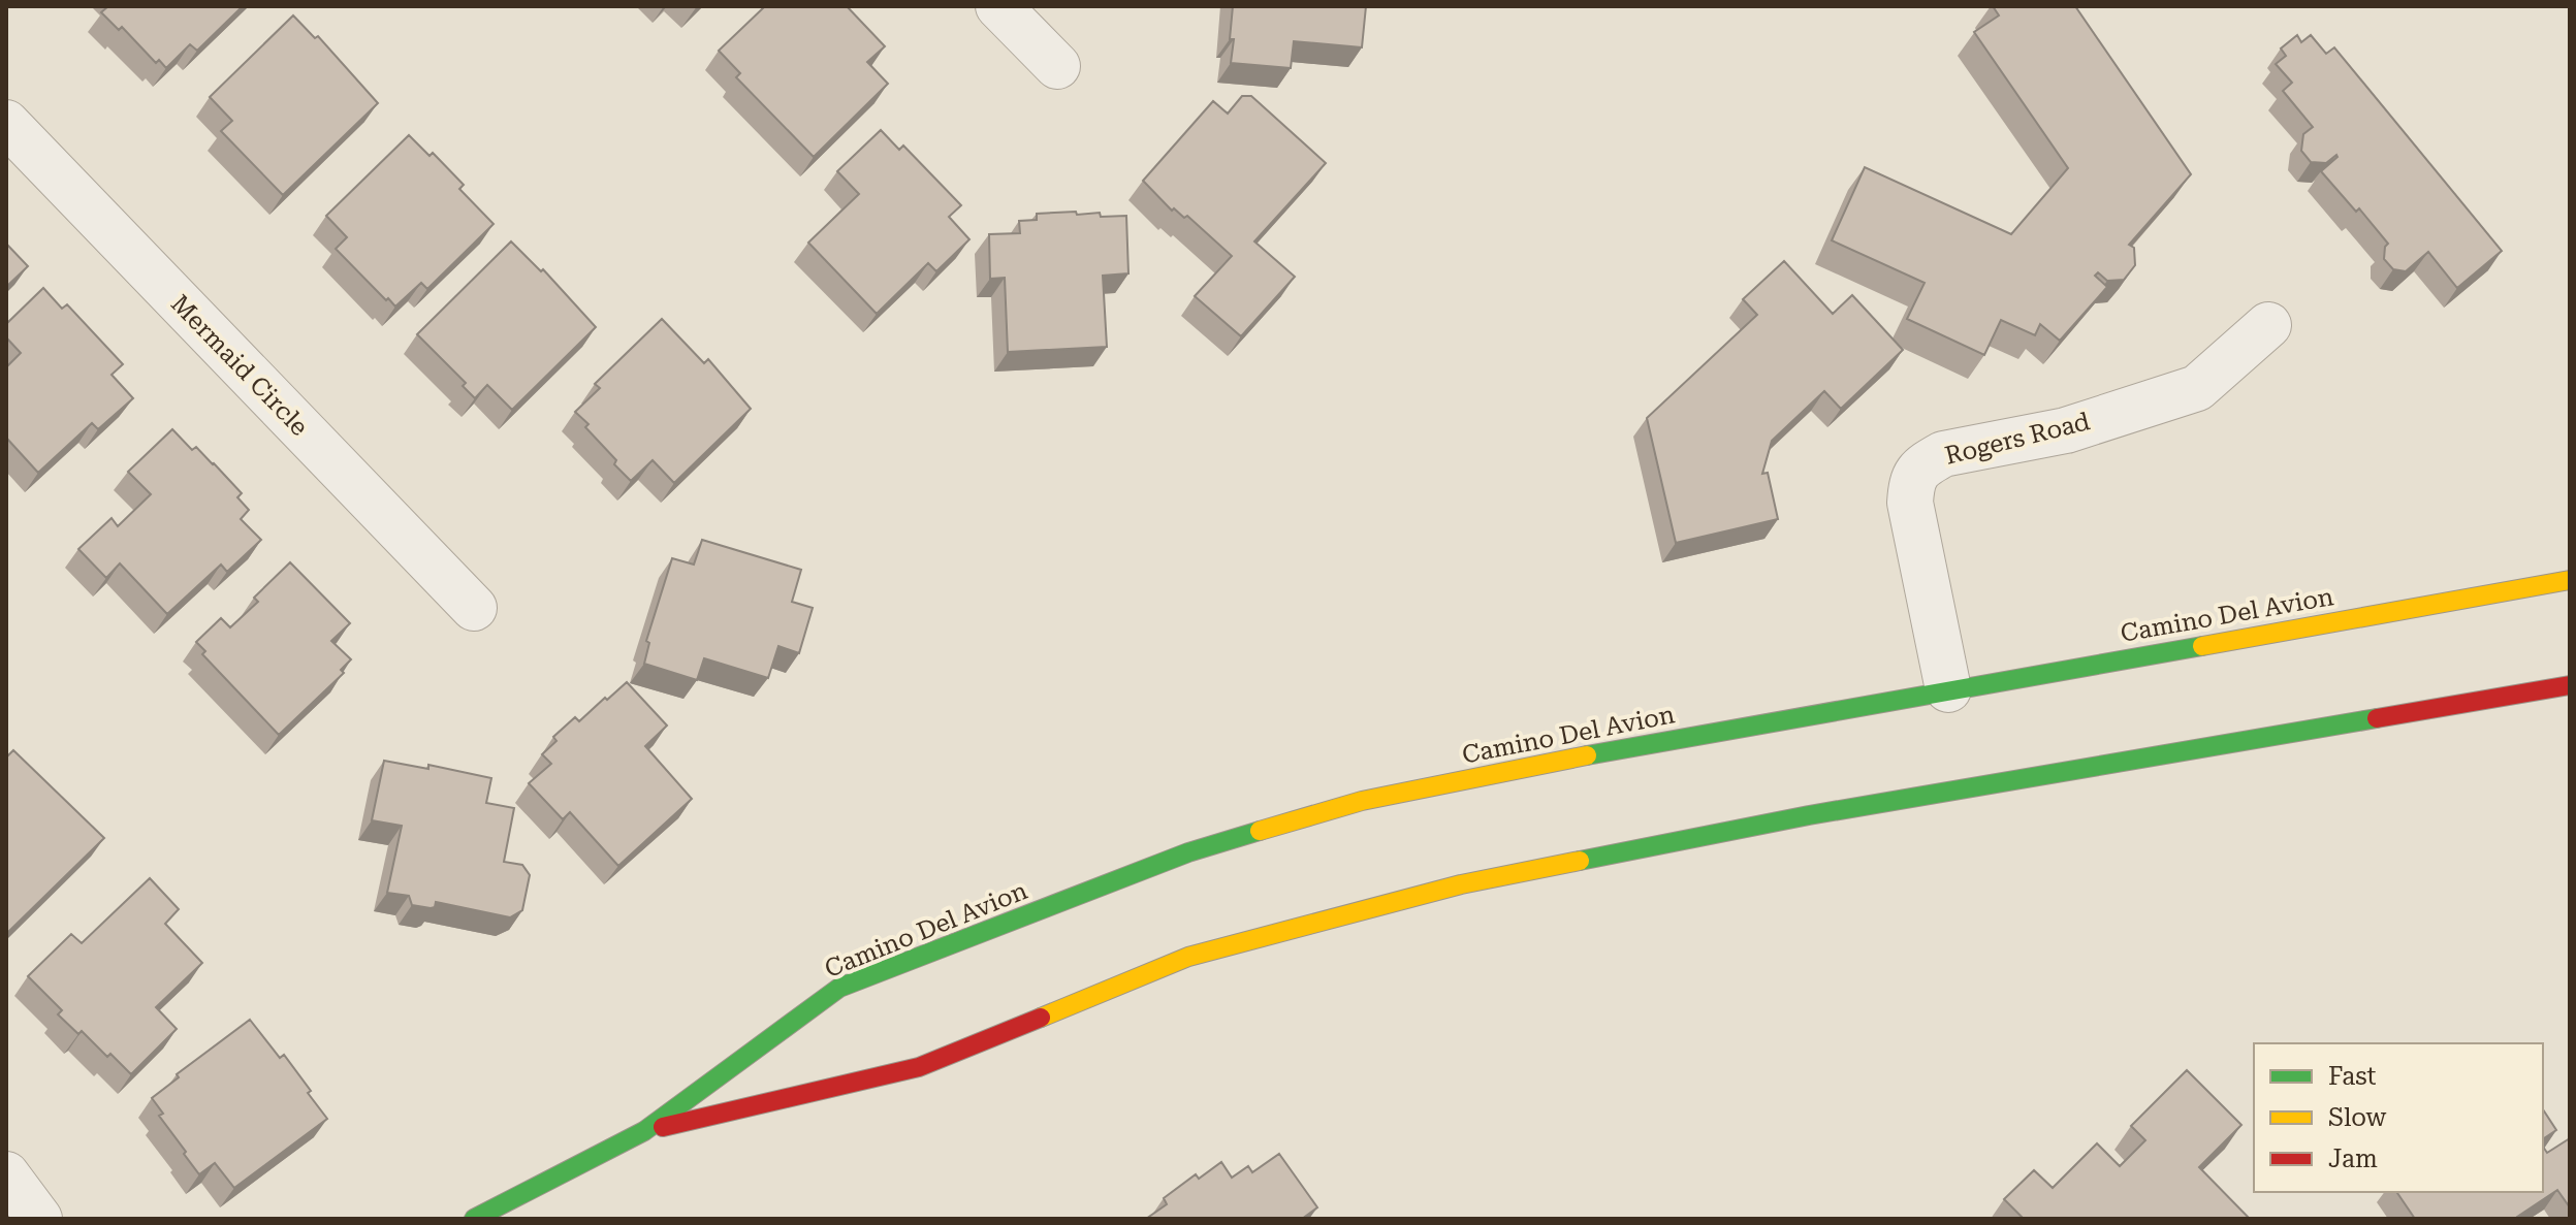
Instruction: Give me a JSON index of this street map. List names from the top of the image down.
{
  "streets": {
    "main road": ["Camino Del Avion"],
    "street": ["Mermaid Circle", "Rogers Road"]
  },
  "crossings": [
    ["Rogers Road", "Camino Del Avion"]
  ],
  "legend": ["Fast", "Slow", "Jam"]
}
